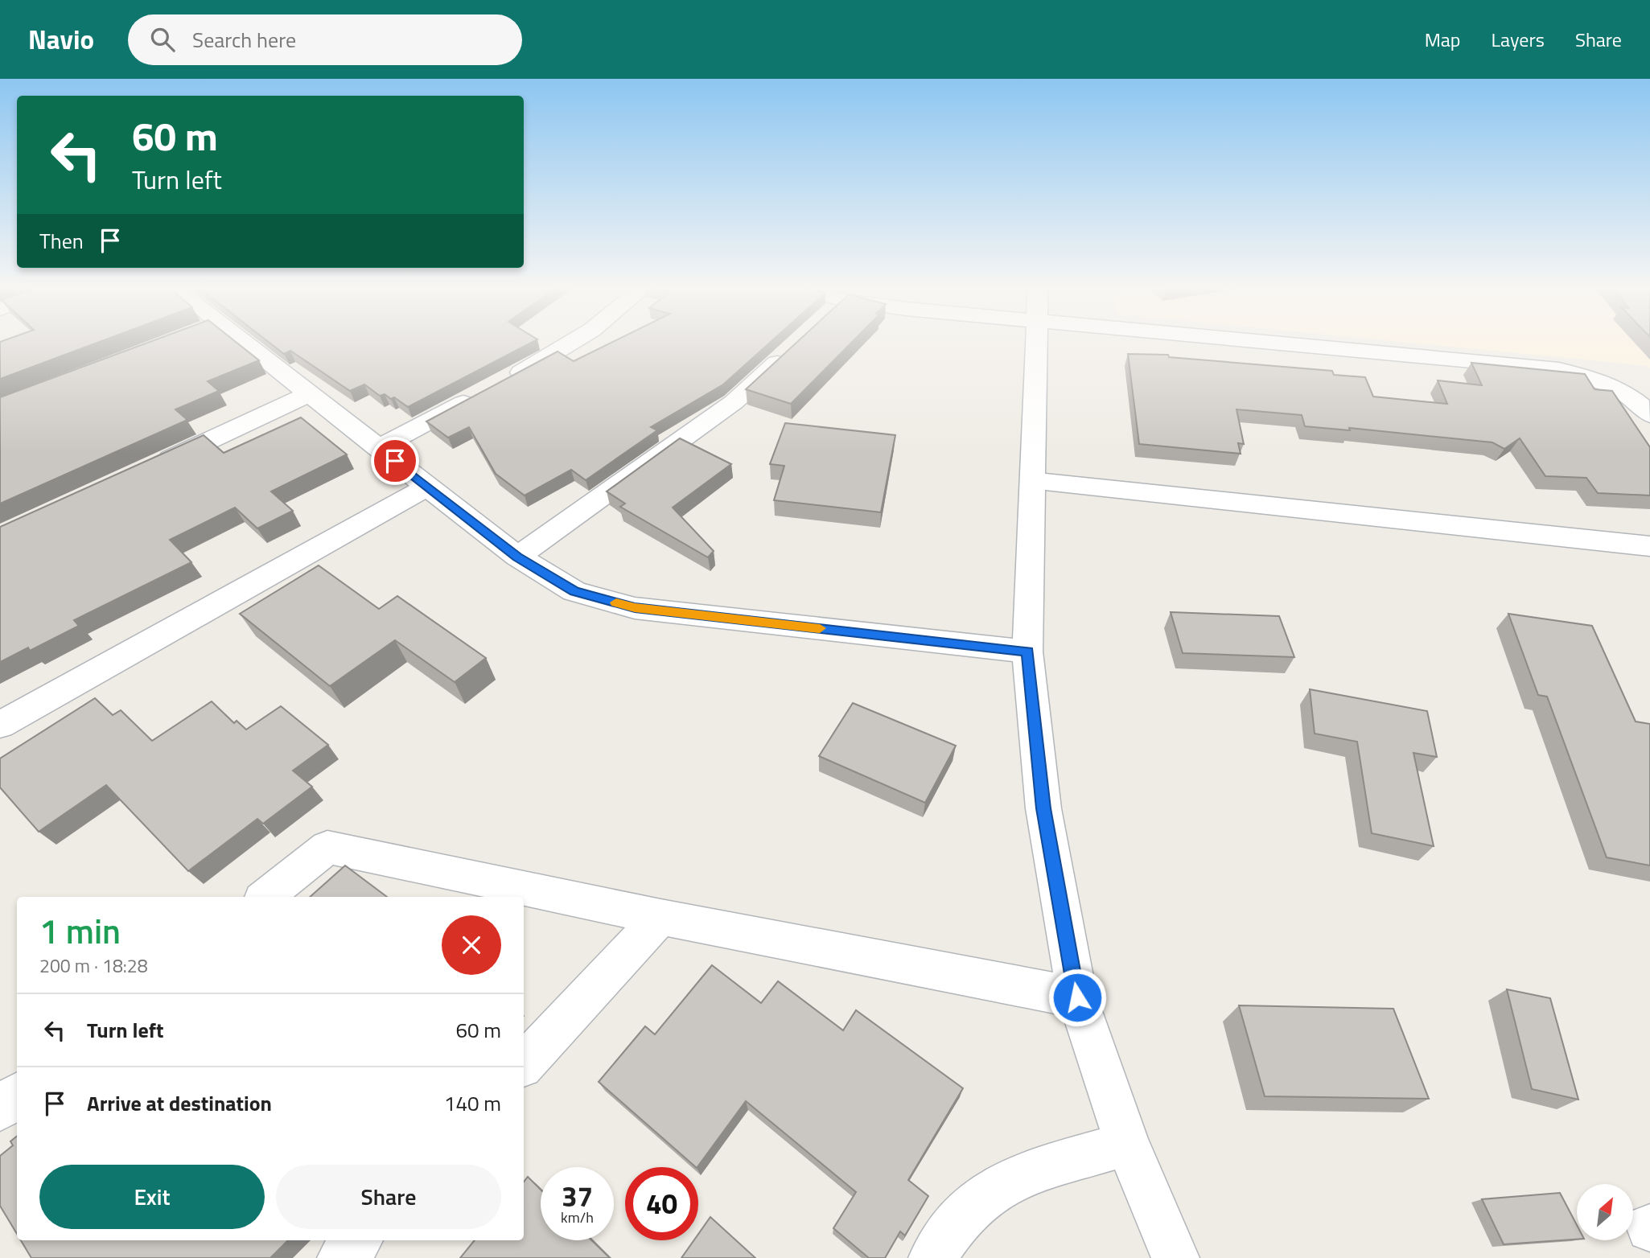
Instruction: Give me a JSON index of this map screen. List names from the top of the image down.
{
  "north": "top right",
  "page": {
    "header": "Navio",
    "search": "Search here",
    "nav": ["Map", "Layers", "Share"],
    "turn": ["60 m", "Turn left"],
    "then": "Then",
    "heading": ["1 min", "200 m · 18:28"],
    "list": [
      {
        "name": "Turn left",
        "value": "60 m"
      },
      {
        "name": "Arrive at destination",
        "value": "140 m"
      }
    ],
    "buttons": ["Exit", "Share"],
    "speed": "37 km/h",
    "limit": "40"
  }
}
